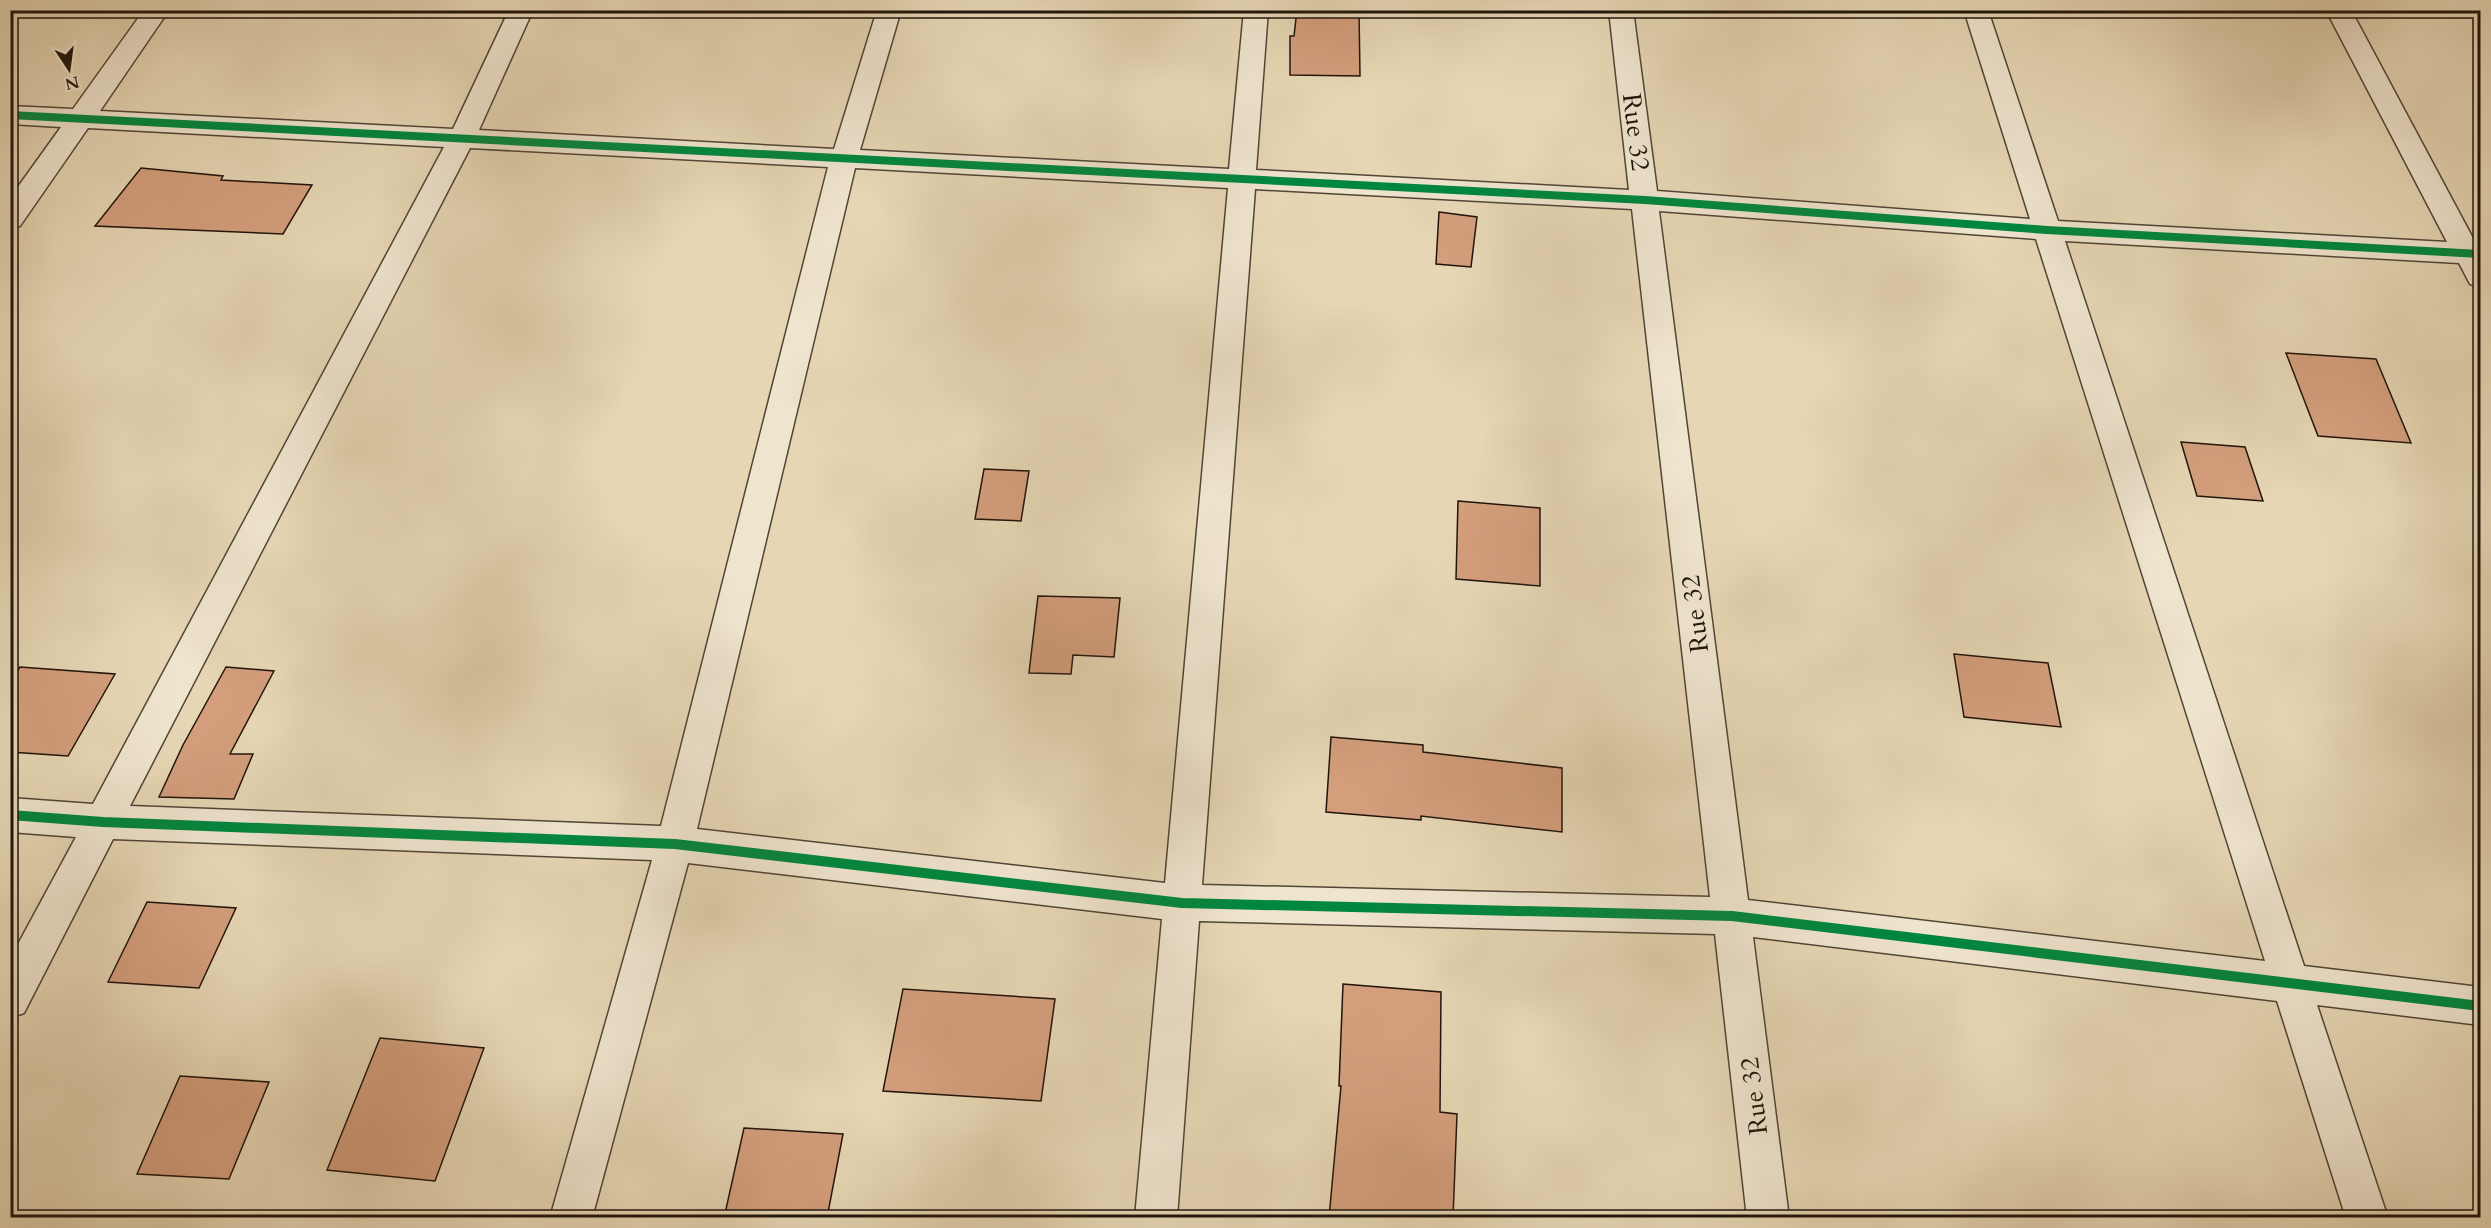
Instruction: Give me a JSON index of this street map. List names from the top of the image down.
{
  "streets": {
    "street": ["Rue 32"]
  },
  "north": "bottom"
}
